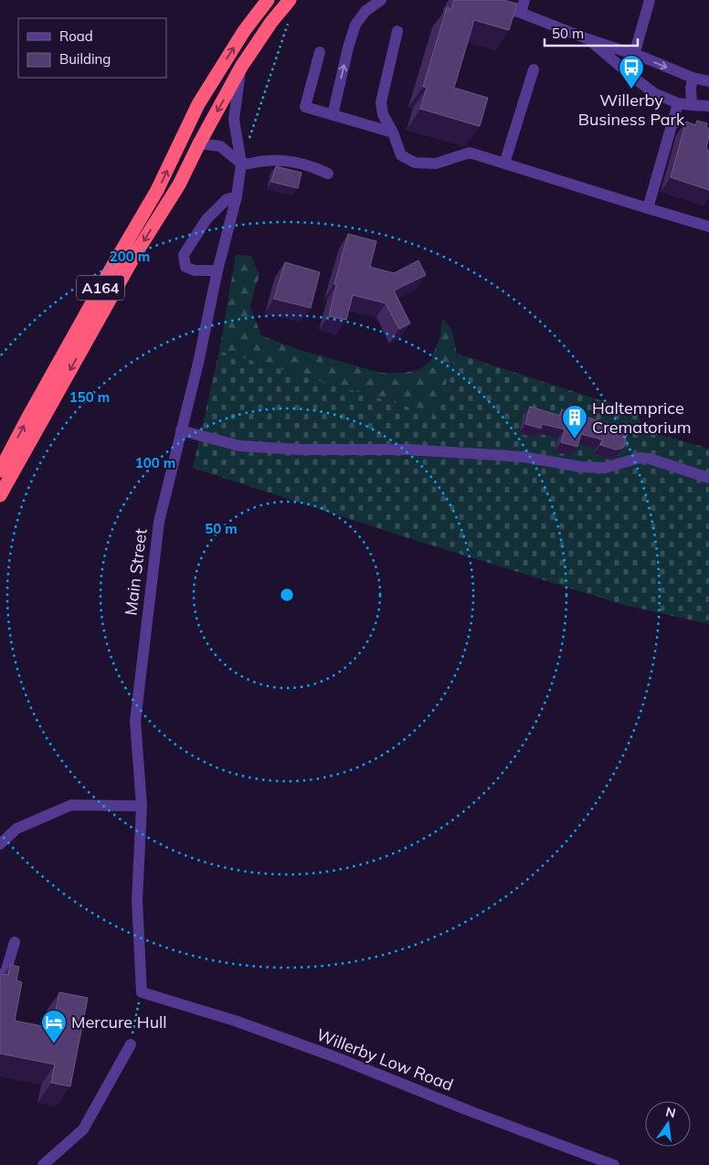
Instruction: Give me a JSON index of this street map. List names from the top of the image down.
{
  "streets": {
    "highway": ["A164"],
    "street": ["Main Street", "Willerby Low Road"]
  },
  "crossings": [
    ["A164", "Main Street"],
    ["Main Street", "Willerby Low Road"]
  ],
  "places": {
    "bus stop": ["Willerby Business Park"],
    "building": ["Haltemprice Crematorium"],
    "hotel": ["Mercure Hull"]
  },
  "legend": ["Road", "Building"],
  "scale_bar": "50 m",
  "north": "top",
  "rings": [
    "200 m",
    "150 m",
    "100 m",
    "50 m"
  ]
}
